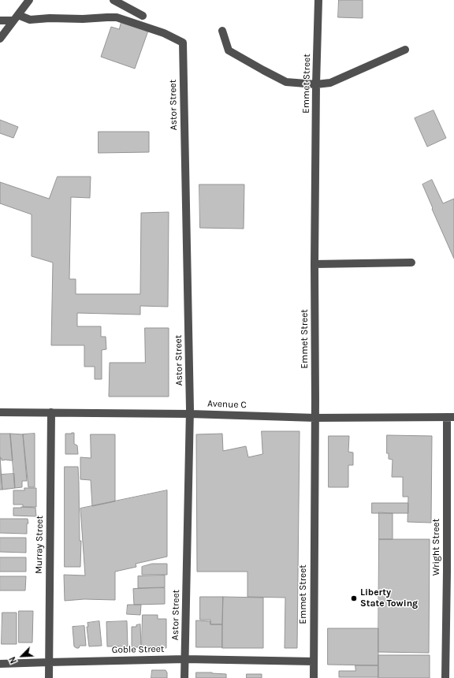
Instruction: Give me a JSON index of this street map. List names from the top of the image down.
{
  "streets": {
    "street": [
      "Emmet Street",
      "Astor Street",
      "Avenue C",
      "Murray Street",
      "Wright Street",
      "Goble Street"
    ]
  },
  "crossings": [
    ["Emmet Street", "Avenue C"],
    ["Emmet Street", "Goble Street"],
    ["Astor Street", "Avenue C"],
    ["Astor Street", "Goble Street"],
    ["Avenue C", "Murray Street"],
    ["Avenue C", "Wright Street"],
    ["Murray Street", "Goble Street"]
  ],
  "places": ["Liberty State Towing"],
  "north": "bottom left"
}
